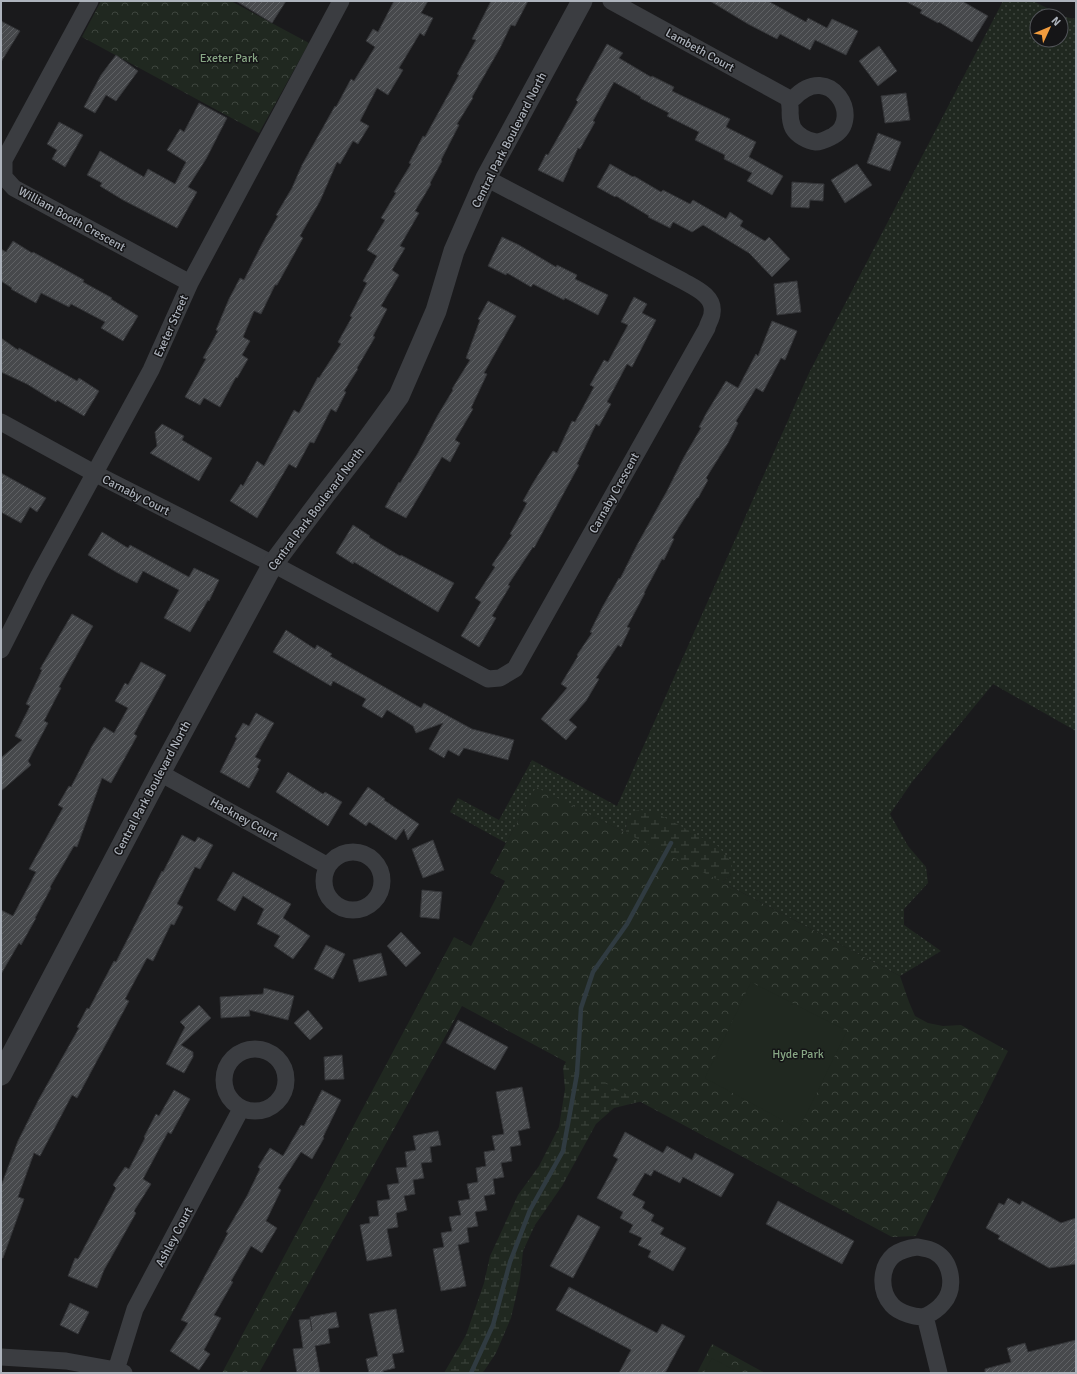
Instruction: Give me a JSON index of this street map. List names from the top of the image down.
{
  "streets": {
    "street": [
      "Lambeth Court",
      "Central Park Boulevard North",
      "William Booth Crescent",
      "Exeter Street",
      "Carnaby Crescent",
      "Carnaby Court",
      "Hackney Court",
      "Ashley Court"
    ]
  },
  "crossings": [
    ["Central Park Boulevard North", "Carnaby Crescent"],
    ["Central Park Boulevard North", "Carnaby Court"],
    ["Central Park Boulevard North", "Hackney Court"],
    ["William Booth Crescent", "Exeter Street"],
    ["Exeter Street", "Carnaby Court"],
    ["Carnaby Crescent", "Carnaby Court"]
  ],
  "parks": ["Exeter Park", "Hyde Park"],
  "north": "top right"
}
